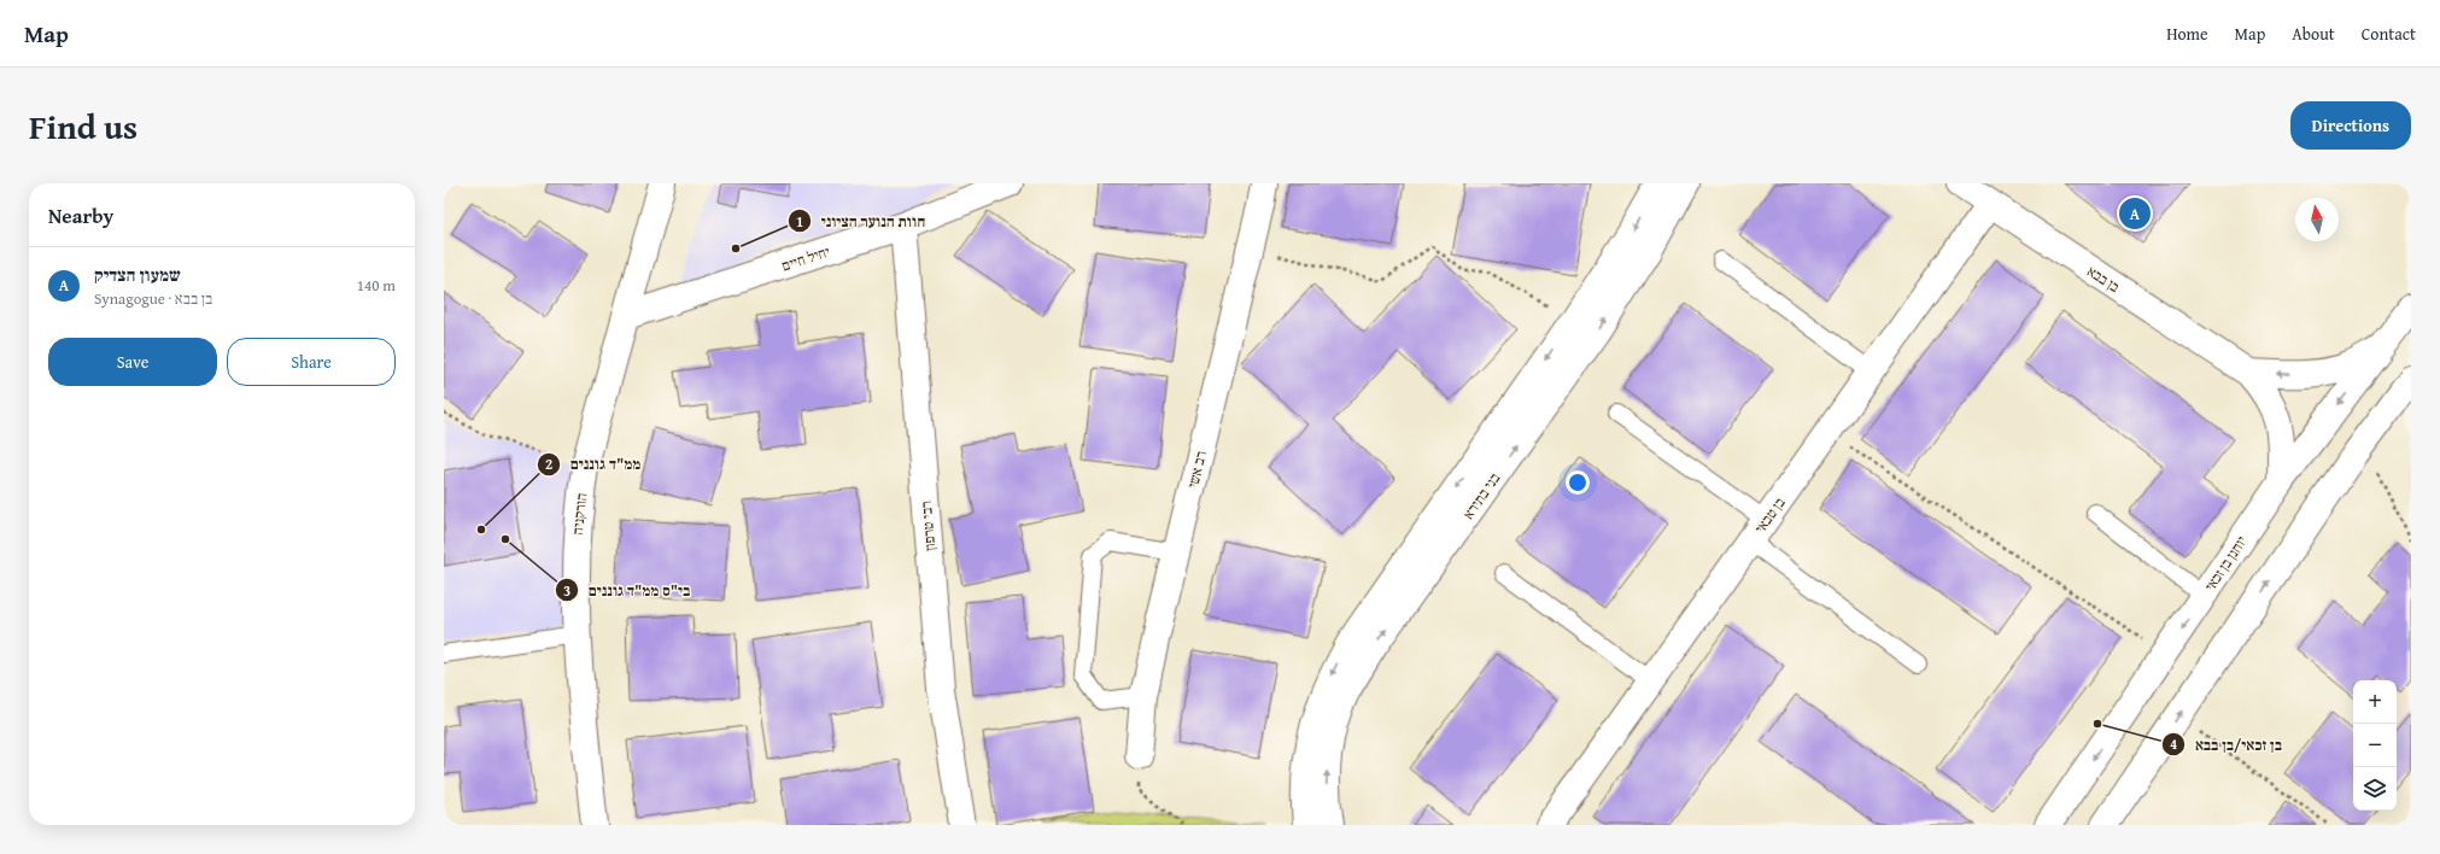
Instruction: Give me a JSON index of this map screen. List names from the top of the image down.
{
  "streets": {
    "street": [
      "יחיל חיים",
      "בן בבא",
      "רב אשי",
      "בני בתירא",
      "הורקניה",
      "בן טבאי",
      "רבי טרפון",
      "יוחנן בן זכאי"
    ]
  },
  "crossings": [
    ["יחיל חיים", "הורקניה"],
    ["יחיל חיים", "רבי טרפון"],
    ["בן בבא", "בן טבאי"],
    ["בן בבא", "יוחנן בן זכאי"]
  ],
  "places": [
    "חוות הנוער הציוני",
    "ממ\"ד גוננים",
    "בי\"ס ממ\"ד גוננים",
    "בן זכאי/בן בבא"
  ],
  "north": "top",
  "page": {
    "header": "Map",
    "nav": [
      "Home",
      "Map",
      "About",
      "Contact"
    ],
    "title": "Find us",
    "buttons": [
      "Directions",
      ["Save", "Share"]
    ],
    "heading": "Nearby",
    "pins": "A",
    "list": [
      {
        "mark": "A",
        "name": "שמעון הצדיק",
        "note": "Synagogue · בן בבא",
        "value": "140 m"
      }
    ],
    "map_buttons": ["+", "−"]
  }
}
